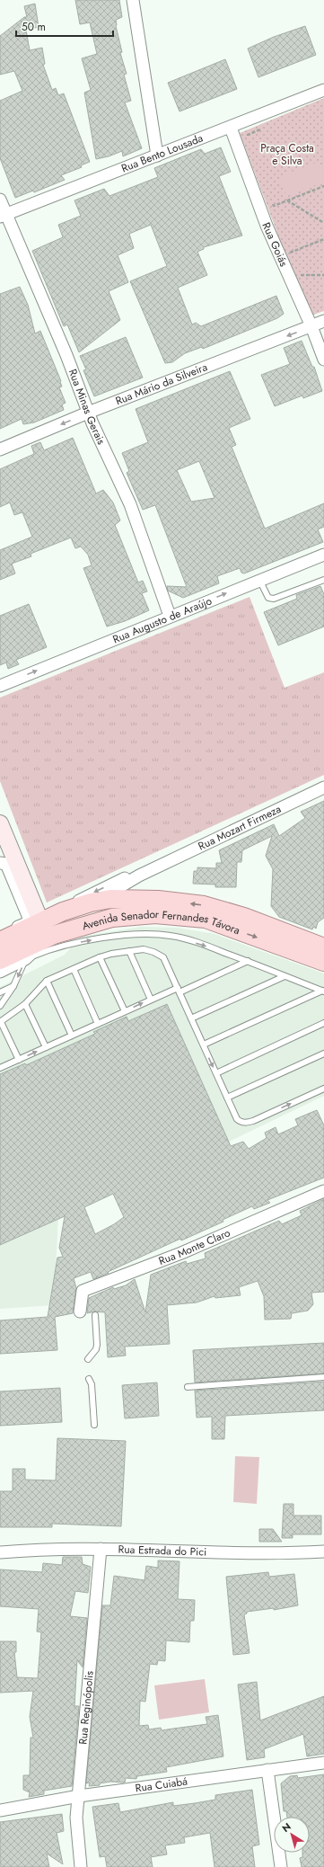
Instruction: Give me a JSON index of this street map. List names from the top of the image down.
{
  "streets": {
    "main road": ["Avenida Senador Fernandes Távora"],
    "street": [
      "Rua Bento Lousada",
      "Rua Goiás",
      "Rua Mário da Silveira",
      "Rua Minas Gerais",
      "Rua Augusto de Araújo",
      "Rua Mozart Firmeza",
      "Rua Monte Claro",
      "Rua Estrada do Pici",
      "Rua Reginópolis",
      "Rua Cuiabá"
    ]
  },
  "crossings": [
    ["Rua Bento Lousada", "Rua Goiás"],
    ["Rua Bento Lousada", "Rua Minas Gerais"],
    ["Rua Goiás", "Rua Mário da Silveira"],
    ["Rua Mário da Silveira", "Rua Minas Gerais"],
    ["Rua Minas Gerais", "Rua Augusto de Araújo"],
    ["Rua Mozart Firmeza", "Avenida Senador Fernandes Távora"],
    ["Rua Estrada do Pici", "Rua Reginópolis"],
    ["Rua Reginópolis", "Rua Cuiabá"]
  ],
  "one_way": ["Rua Mário da Silveira", "Rua Augusto de Araújo"],
  "parks": ["Praça Costa e Silva"],
  "scale_bar": "50 m",
  "north": "top left"
}
